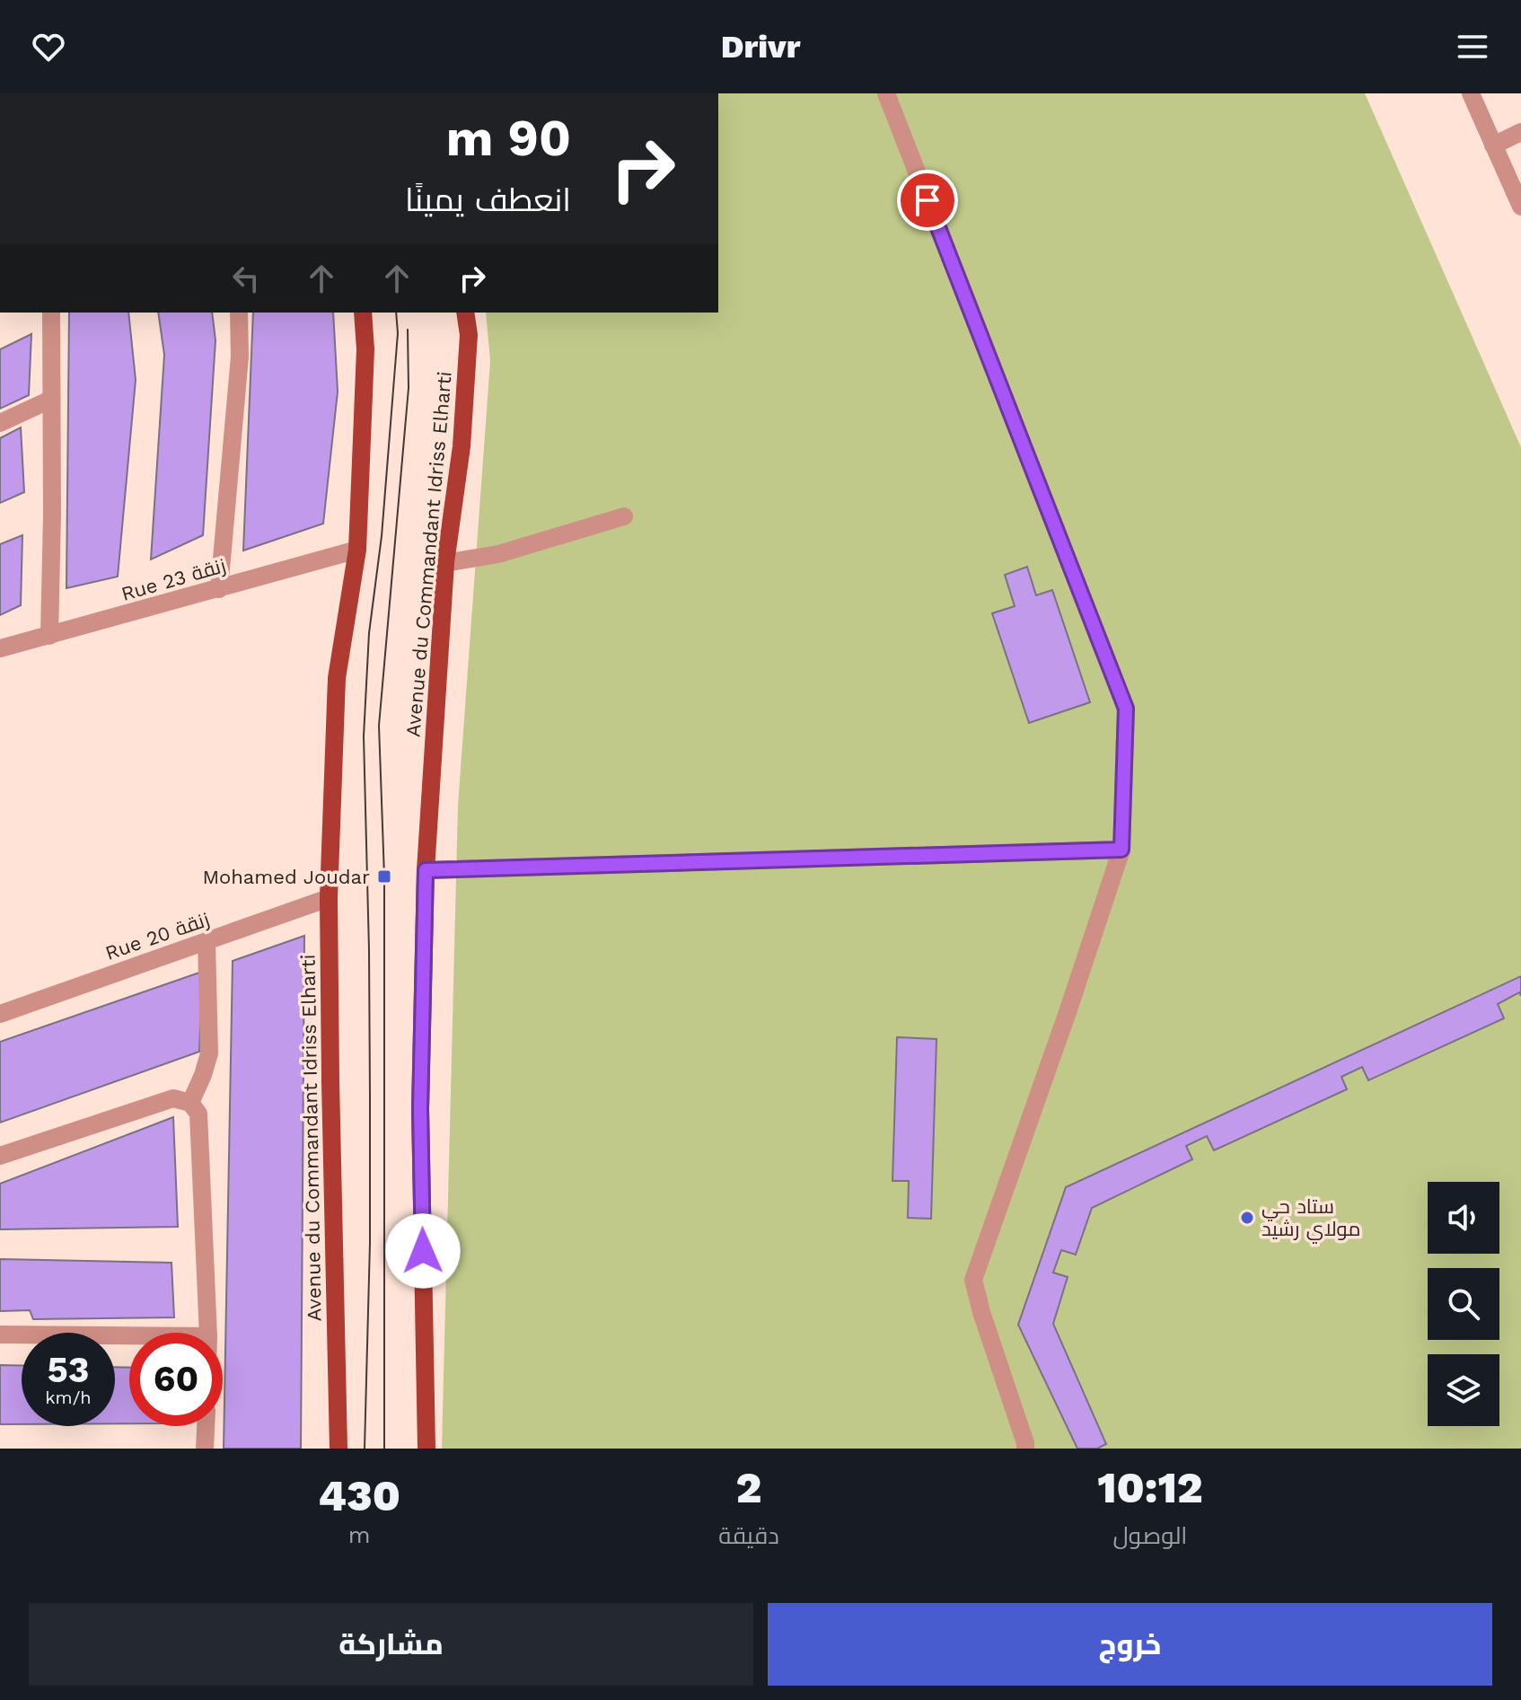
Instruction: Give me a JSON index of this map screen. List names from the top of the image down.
{
  "streets": {
    "main road": ["Avenue du Commandant Idriss Elharti"],
    "street": ["Rue 23 زنقة", "Rue 20 زنقة"]
  },
  "crossings": [
    ["Avenue du Commandant Idriss Elharti", "Rue 23 زنقة"],
    ["Avenue du Commandant Idriss Elharti", "Rue 20 زنقة"]
  ],
  "places": {
    "transit": ["Mohamed Joudar"],
    "other": ["ستاد حي مولاي رشيد"]
  },
  "page": {
    "header": "Drivr",
    "turn": ["90 m", "انعطف يمينًا"],
    "speed": "53 km/h",
    "limit": "60",
    "eta": [
      "10:12",
      "الوصول",
      "2",
      "دقيقة",
      "430",
      "m"
    ],
    "buttons": ["خروج", "مشاركة"]
  }
}
